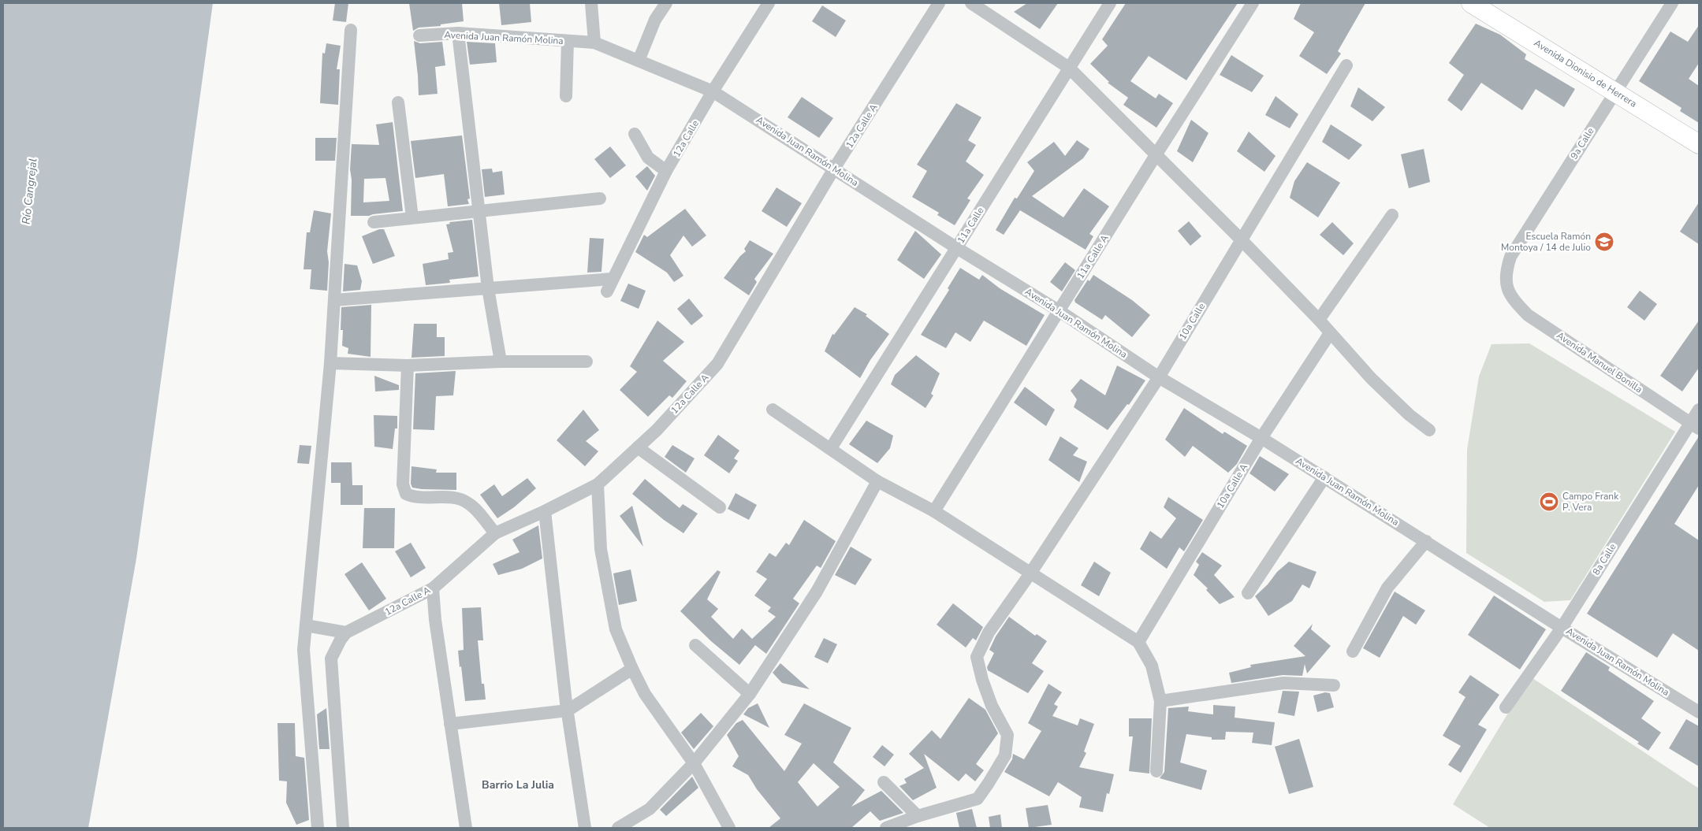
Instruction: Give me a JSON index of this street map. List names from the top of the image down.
{
  "streets": {
    "street": [
      "Avenida Juan Ramón Molina",
      "Avenida Dionisio de Herrera",
      "12a Calle A",
      "12a Calle",
      "9a Calle",
      "11a Calle",
      "11a Calle A",
      "10a Calle",
      "Avenida Manuel Bonilla",
      "10a Calle A",
      "8a Calle"
    ]
  },
  "crossings": [
    ["Avenida Juan Ramón Molina", "12a Calle A"],
    ["Avenida Juan Ramón Molina", "12a Calle"],
    ["Avenida Juan Ramón Molina", "11a Calle"],
    ["Avenida Juan Ramón Molina", "11a Calle A"],
    ["Avenida Juan Ramón Molina", "10a Calle"],
    ["Avenida Juan Ramón Molina", "10a Calle A"],
    ["Avenida Juan Ramón Molina", "8a Calle"],
    ["Avenida Dionisio de Herrera", "9a Calle"],
    ["9a Calle", "Avenida Manuel Bonilla"],
    ["Avenida Manuel Bonilla", "8a Calle"]
  ],
  "districts": ["Barrio La Julia"],
  "water": ["Río Cangrejal"],
  "places": {
    "school or university": ["Escuela Ramón Montoya / 14 de Julio"],
    "sports": ["Campo Frank P. Vera"]
  }
}
